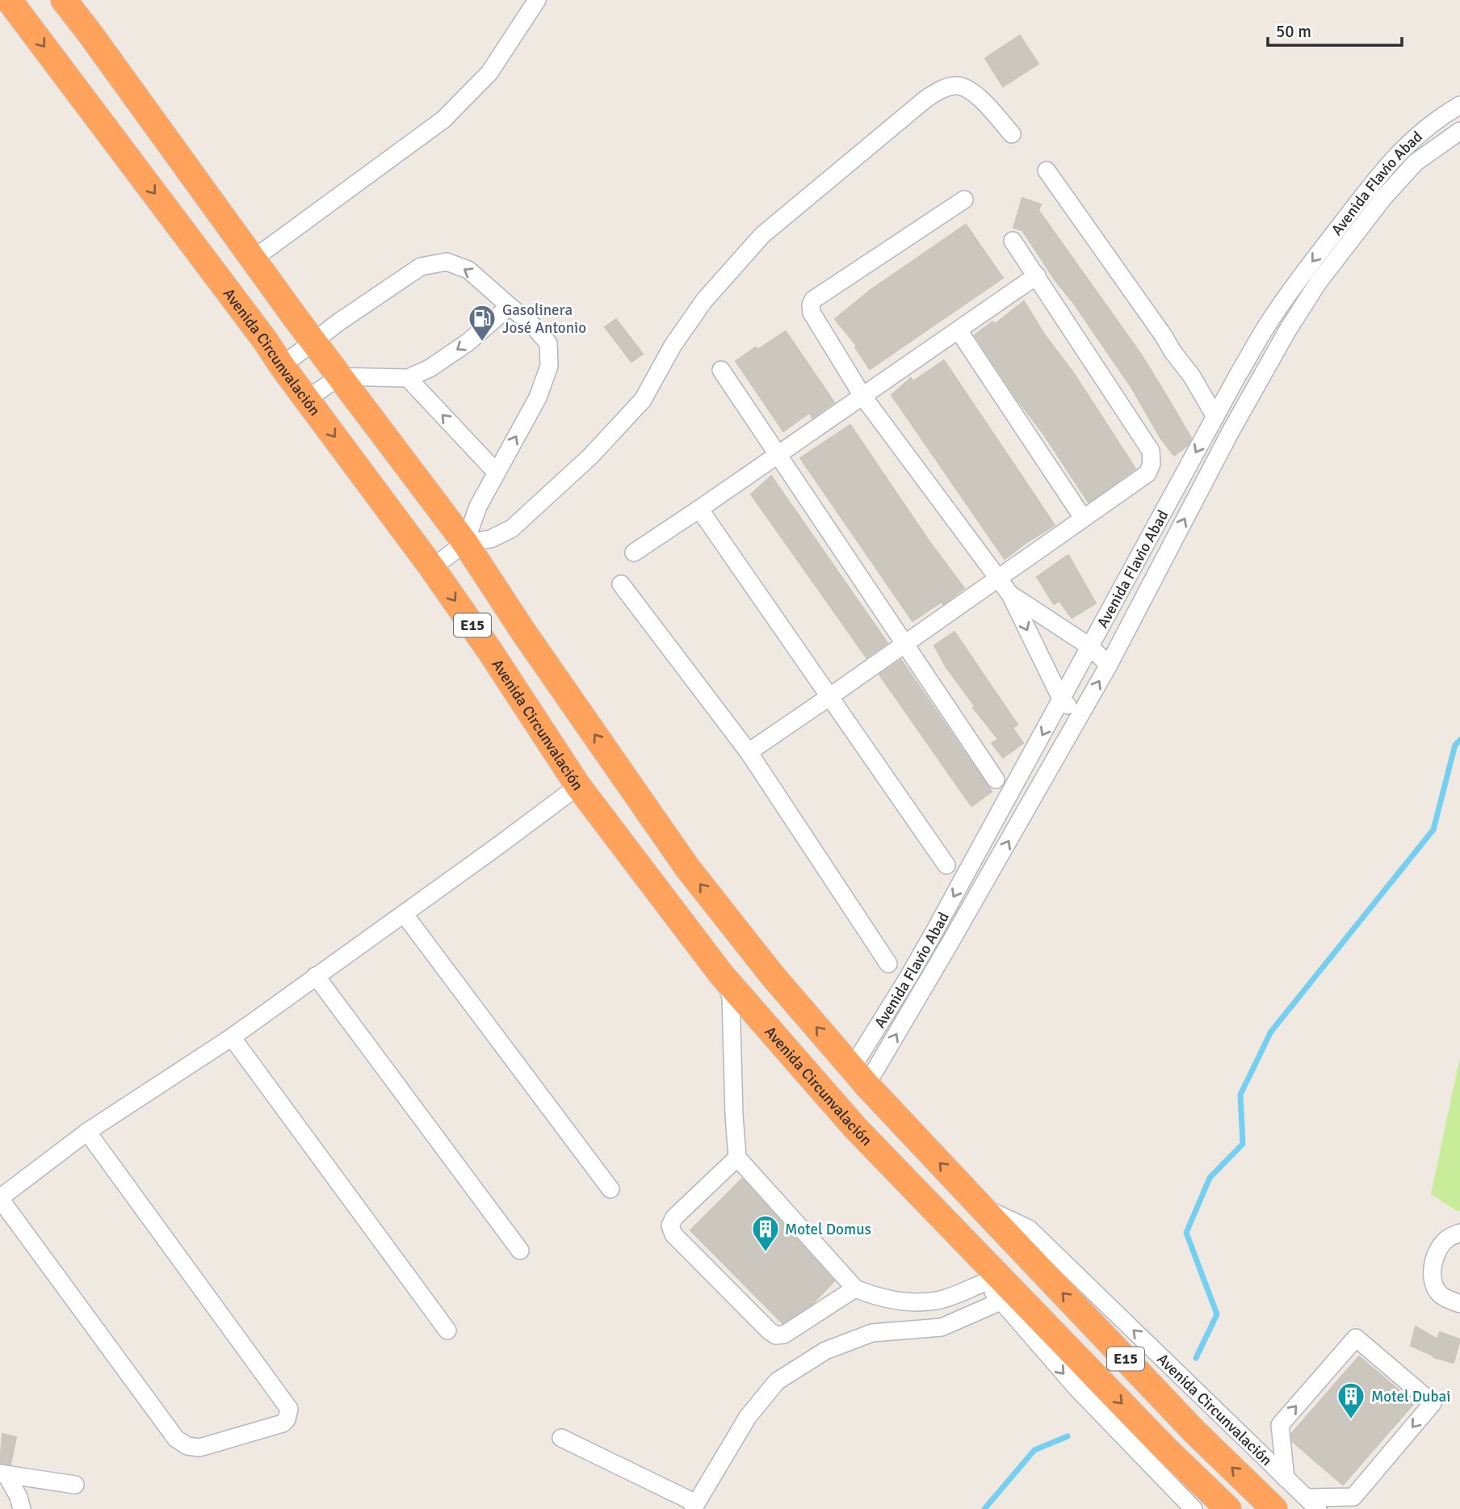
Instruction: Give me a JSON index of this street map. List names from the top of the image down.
{
  "streets": {
    "highway": ["Avenida Circunvalación", "E15"],
    "street": ["Avenida Flavio Abad"]
  },
  "crossings": [
    ["Avenida Flavio Abad", "Avenida Circunvalación"]
  ],
  "places": {
    "fuel station": ["Gasolinera José Antonio"],
    "building": ["Motel Domus", "Motel Dubai"]
  },
  "scale_bar": "50 m"
}
